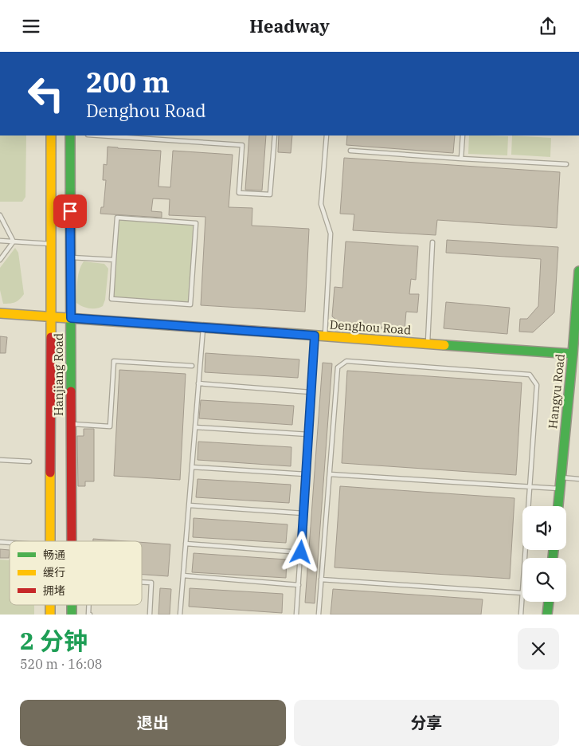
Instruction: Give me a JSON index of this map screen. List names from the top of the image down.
{
  "streets": {
    "main road": ["Denghou Road", "Hanjiang Road", "Hangyu Road"]
  },
  "crossings": [
    ["Denghou Road", "Hanjiang Road"],
    ["Denghou Road", "Hangyu Road"]
  ],
  "legend": ["畅通", "缓行", "拥堵"],
  "page": {
    "header": "Headway",
    "turn": ["200 m", "Denghou Road"],
    "heading": ["2 分钟", "520 m · 16:08"],
    "buttons": ["退出", "分享"]
  }
}
